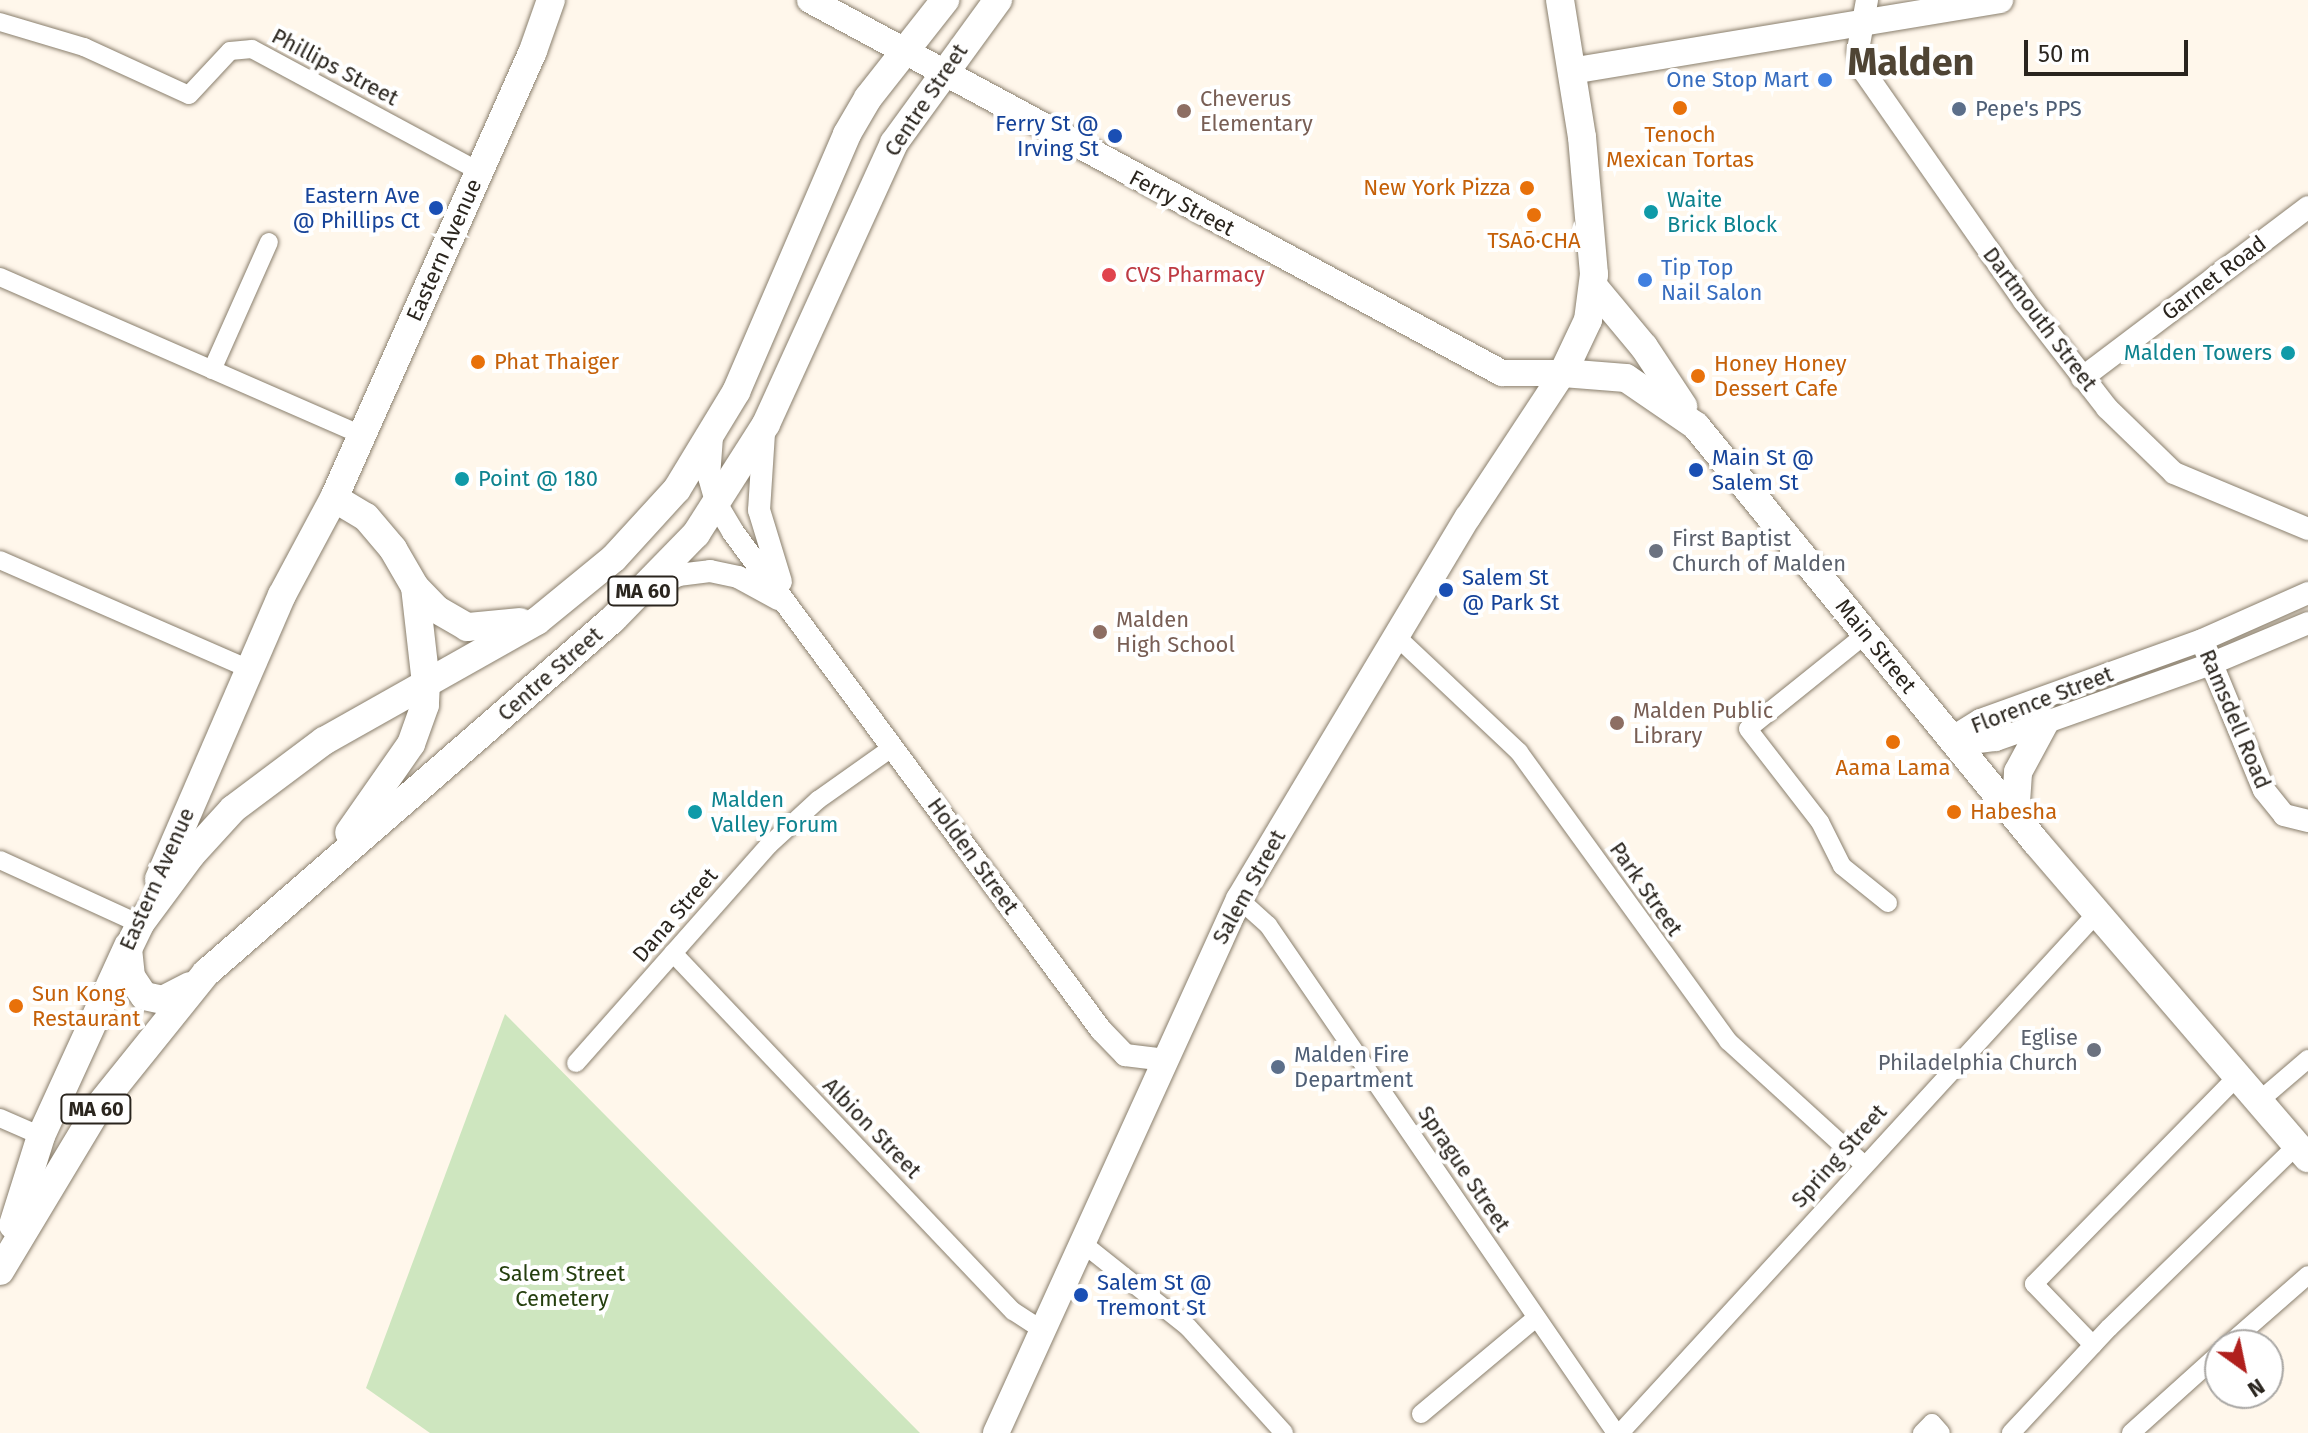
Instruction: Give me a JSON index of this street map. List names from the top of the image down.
{
  "streets": {
    "main road": [
      "Centre Street",
      "Ferry Street",
      "Eastern Avenue",
      "MA 60",
      "Main Street",
      "Salem Street"
    ],
    "street": [
      "Phillips Street",
      "Garnet Road",
      "Dartmouth Street",
      "Florence Street",
      "Ramsdell Road",
      "Holden Street",
      "Park Street",
      "Dana Street",
      "Albion Street",
      "Spring Street",
      "Sprague Street"
    ]
  },
  "crossings": [
    ["Phillips Street", "Eastern Avenue"],
    ["Centre Street", "Ferry Street"],
    ["Centre Street", "Eastern Avenue"],
    ["Centre Street", "Holden Street"],
    ["Ferry Street", "Main Street"],
    ["Ferry Street", "Salem Street"],
    ["Garnet Road", "Dartmouth Street"],
    ["Main Street", "Florence Street"],
    ["Main Street", "Salem Street"],
    ["Main Street", "Spring Street"],
    ["Florence Street", "Ramsdell Road"],
    ["Holden Street", "Salem Street"],
    ["Holden Street", "Dana Street"],
    ["Salem Street", "Park Street"],
    ["Salem Street", "Albion Street"],
    ["Salem Street", "Sprague Street"],
    ["Park Street", "Spring Street"],
    ["Dana Street", "Albion Street"],
    ["Spring Street", "Sprague Street"]
  ],
  "districts": ["Malden"],
  "parks": ["Salem Street Cemetery"],
  "places": [
    "One Stop Mart",
    "Tenoch Mexican Tortas",
    "Pepe's PPS",
    "Cheverus Elementary",
    "Ferry St @ Irving St",
    "New York Pizza",
    "Eastern Ave @ Phillips Ct",
    "Waite Brick Block",
    "TSAō·CHA",
    "CVS Pharmacy",
    "Tip Top Nail Salon",
    "Malden Towers",
    "Phat Thaiger",
    "Honey Honey Dessert Cafe",
    "Main St @ Salem St",
    "Point @ 180",
    "First Baptist Church of Malden",
    "Salem St @ Park St",
    "Malden High School",
    "Malden Public Library",
    "Aama Lama",
    "Malden Valley Forum",
    "Habesha",
    "Sun Kong Restaurant",
    "Eglise Philadelphia Church",
    "Malden Fire Department",
    "Salem St @ Tremont St"
  ],
  "scale_bar": "50 m",
  "north": "bottom right"
}
